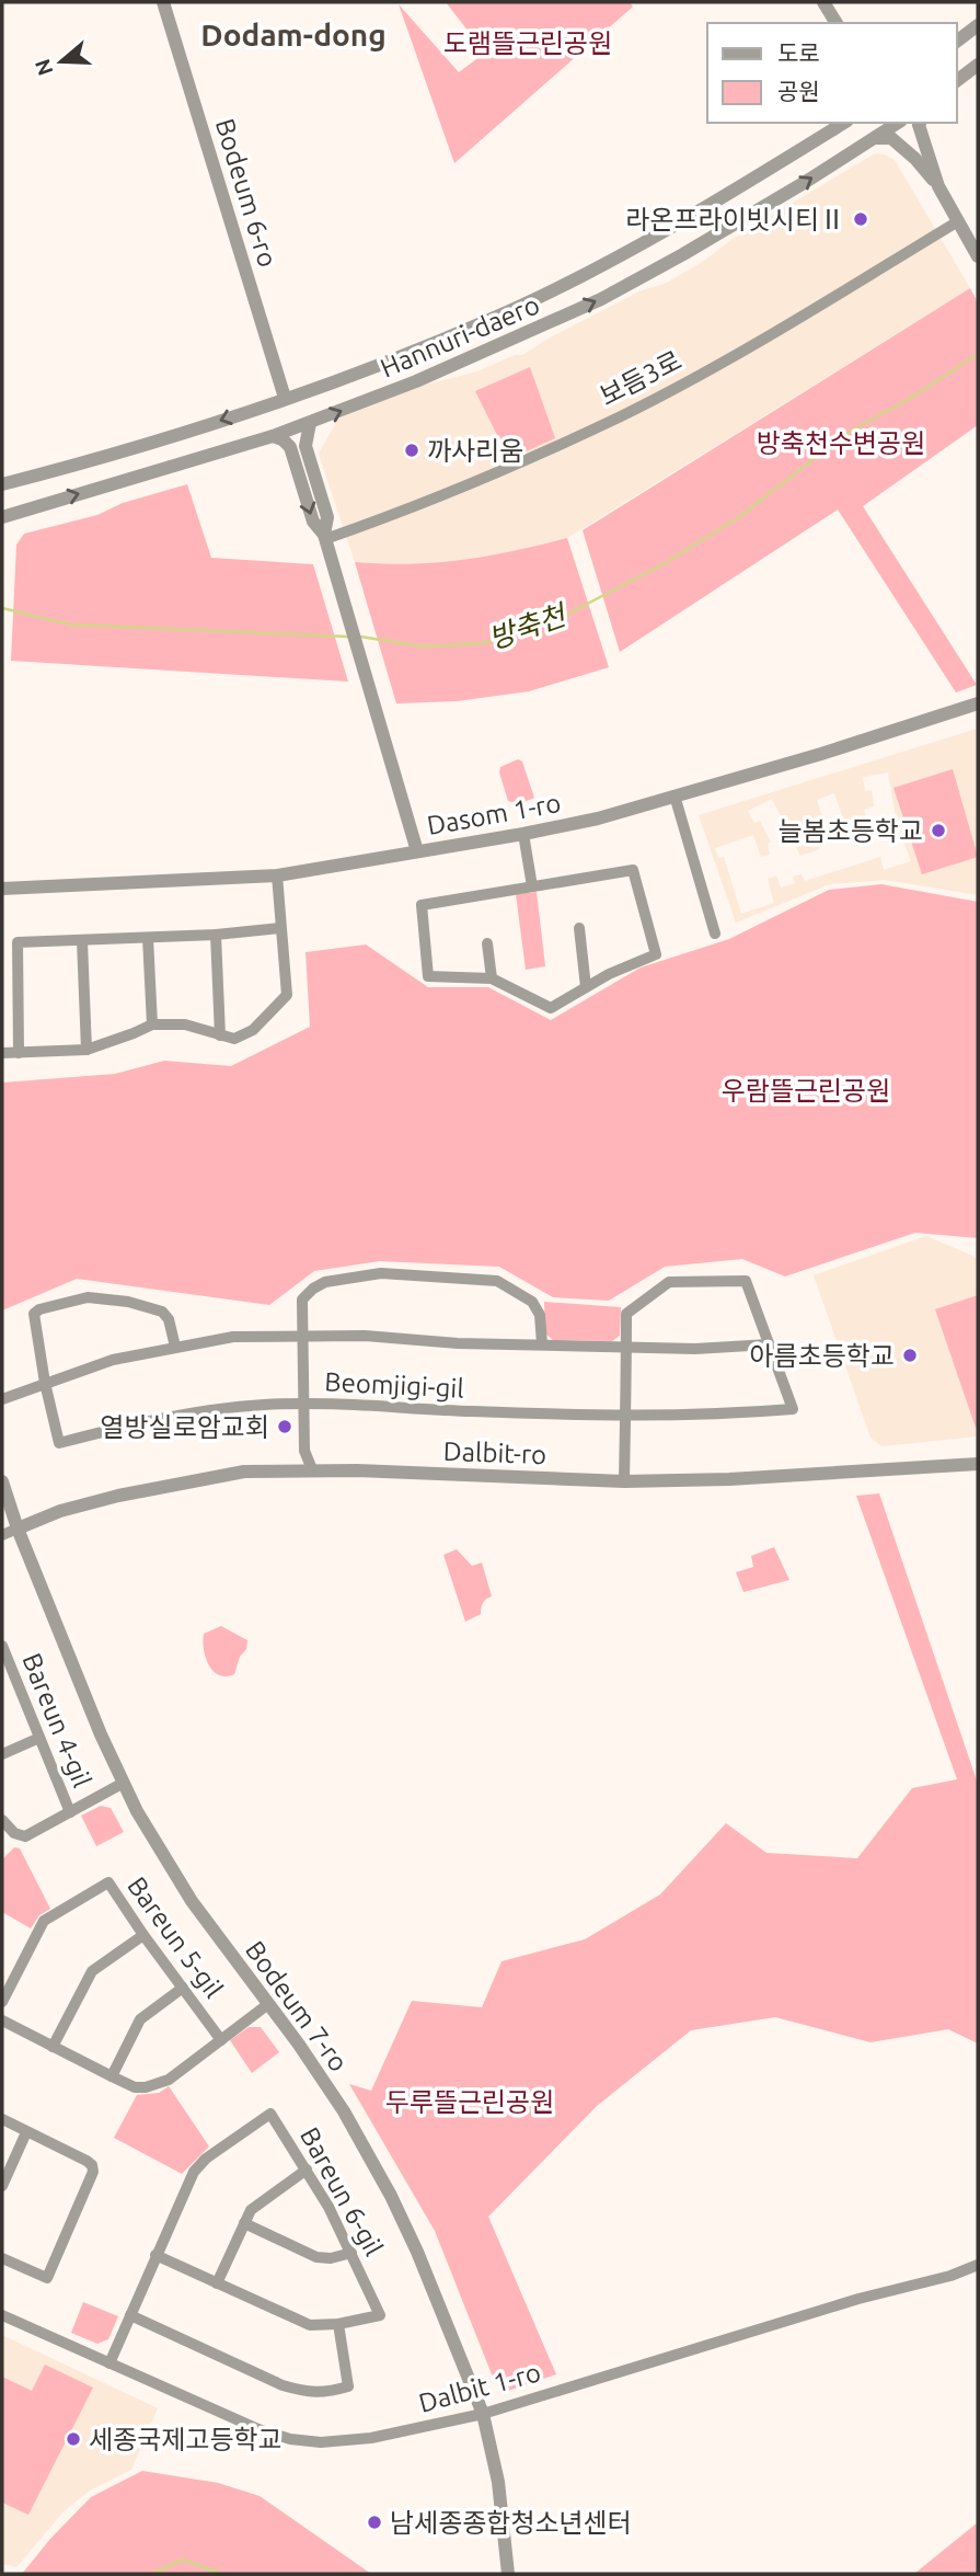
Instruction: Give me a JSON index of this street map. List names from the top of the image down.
{
  "streets": {
    "street": [
      "Bodeum 6-ro",
      "Hannuri-daero",
      "보듬3로",
      "Dasom 1-ro",
      "Beomjigi-gil",
      "Dalbit-ro",
      "Bareun 4-gil",
      "Bareun 5-gil",
      "Bodeum 7-ro",
      "Bareun 6-gil",
      "Dalbit 1-ro"
    ]
  },
  "crossings": [
    ["Bodeum 6-ro", "Hannuri-daero"],
    ["Dalbit-ro", "Bodeum 7-ro"],
    ["Bareun 4-gil", "Bodeum 7-ro"],
    ["Bareun 5-gil", "Bodeum 7-ro"],
    ["Bodeum 7-ro", "Dalbit 1-ro"],
    ["Bareun 6-gil", "Dalbit 1-ro"]
  ],
  "districts": ["Dodam-dong"],
  "water": ["방축천"],
  "parks": [
    "도램뜰근린공원",
    "방축천수변공원",
    "우람뜰근린공원",
    "두루뜰근린공원"
  ],
  "places": [
    "라온프라이빗시티Ⅱ",
    "까사리움",
    "늘봄초등학교",
    "아름초등학교",
    "열방실로암교회",
    "세종국제고등학교",
    "남세종종합청소년센터"
  ],
  "legend": ["도로", "공원"],
  "north": "left"
}
